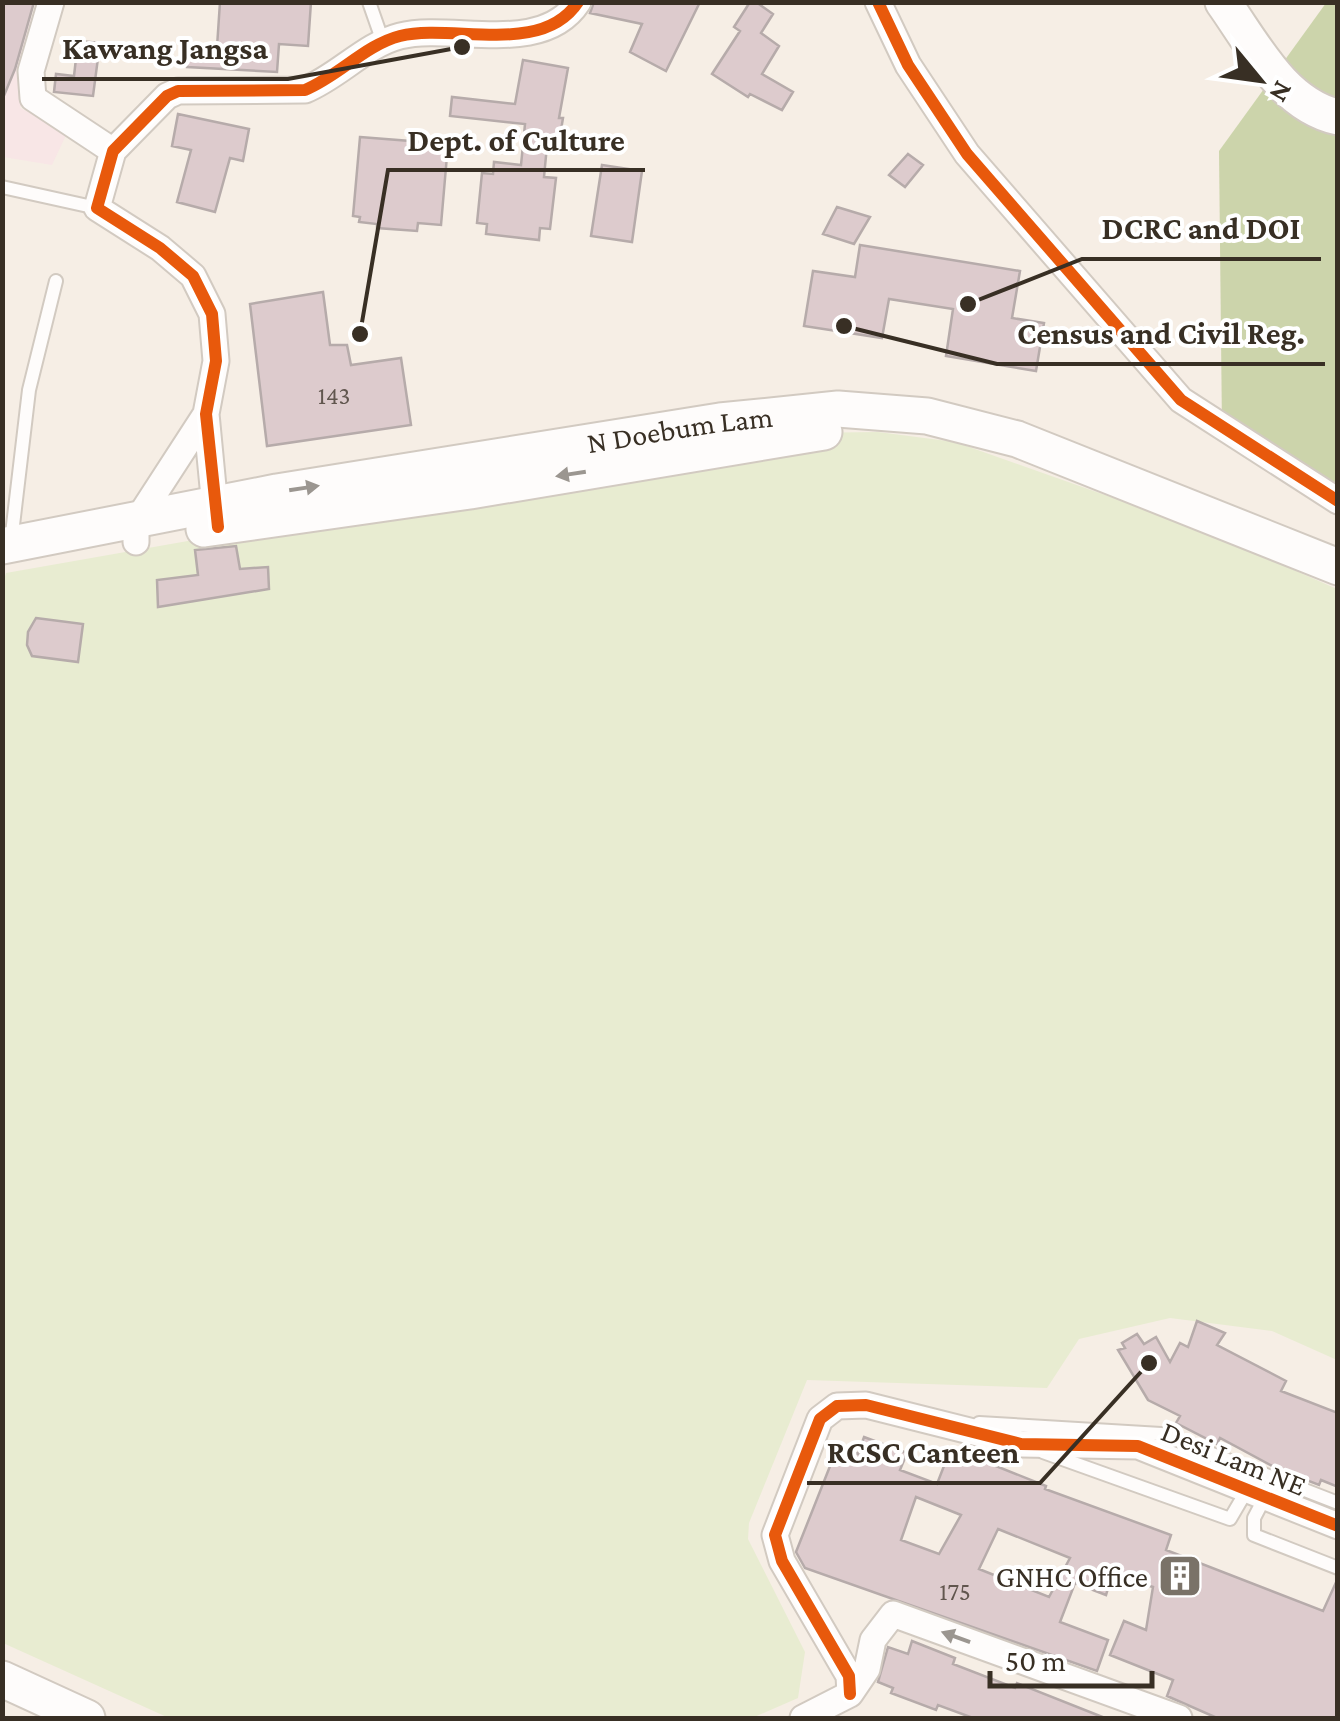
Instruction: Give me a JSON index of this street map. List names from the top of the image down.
{
  "streets": {
    "main road": ["N Doebum Lam"],
    "street": ["Desi Lam NE"]
  },
  "places": {
    "other": [
      "Kawang Jangsa",
      "DCRC and DOI",
      "Census and Civil Reg.",
      "Dept. of Culture",
      "RCSC Canteen"
    ],
    "building": ["GNHC Office"]
  },
  "house_numbers": ["143", "175"],
  "scale_bar": "50 m",
  "north": "bottom right"
}
